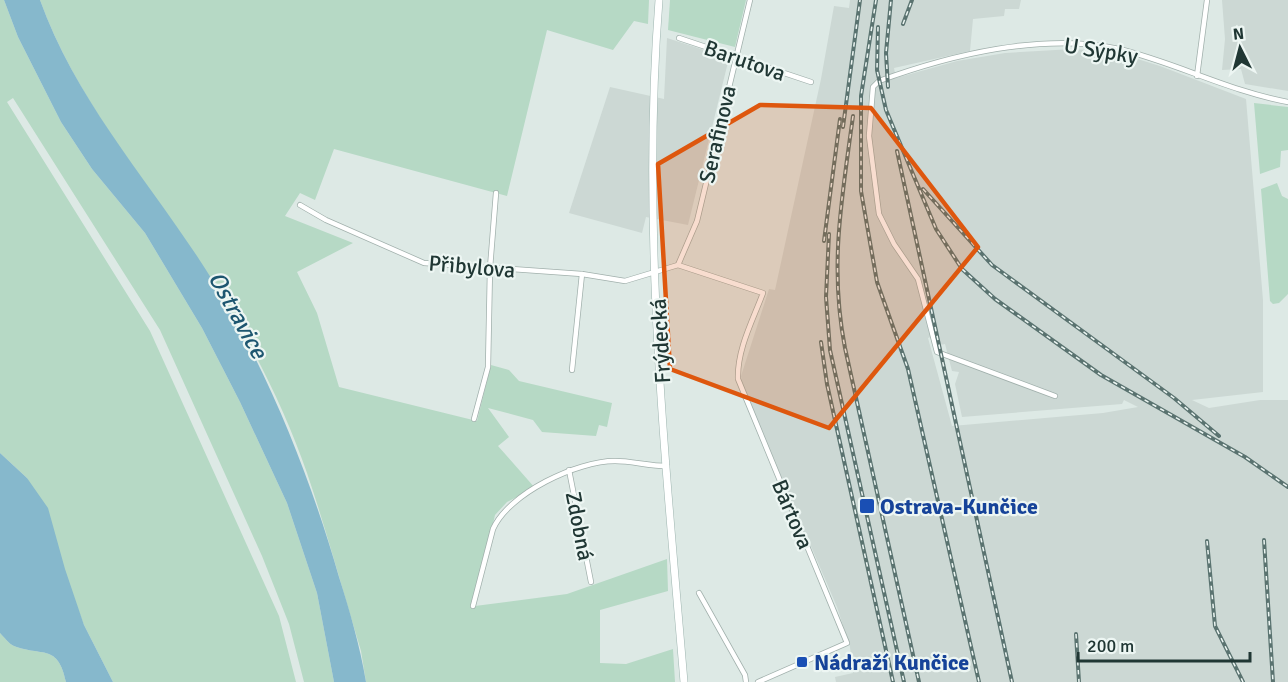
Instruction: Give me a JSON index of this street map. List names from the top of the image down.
{
  "streets": {
    "main road": ["Frýdecká"],
    "street": [
      "U Sýpky",
      "Barutova",
      "Serafinova",
      "Přibylova",
      "Bártova",
      "Zdobná"
    ]
  },
  "crossings": [
    ["Barutova", "Serafinova"],
    ["Serafinova", "Přibylova"],
    ["Serafinova", "Bártova"],
    ["Přibylova", "Frýdecká"],
    ["Přibylova", "Bártova"]
  ],
  "water": ["Ostravice"],
  "places": {
    "transit": ["Ostrava-Kunčice", "Nádraží Kunčice"]
  },
  "scale_bar": "200 m",
  "north": "top"
}
